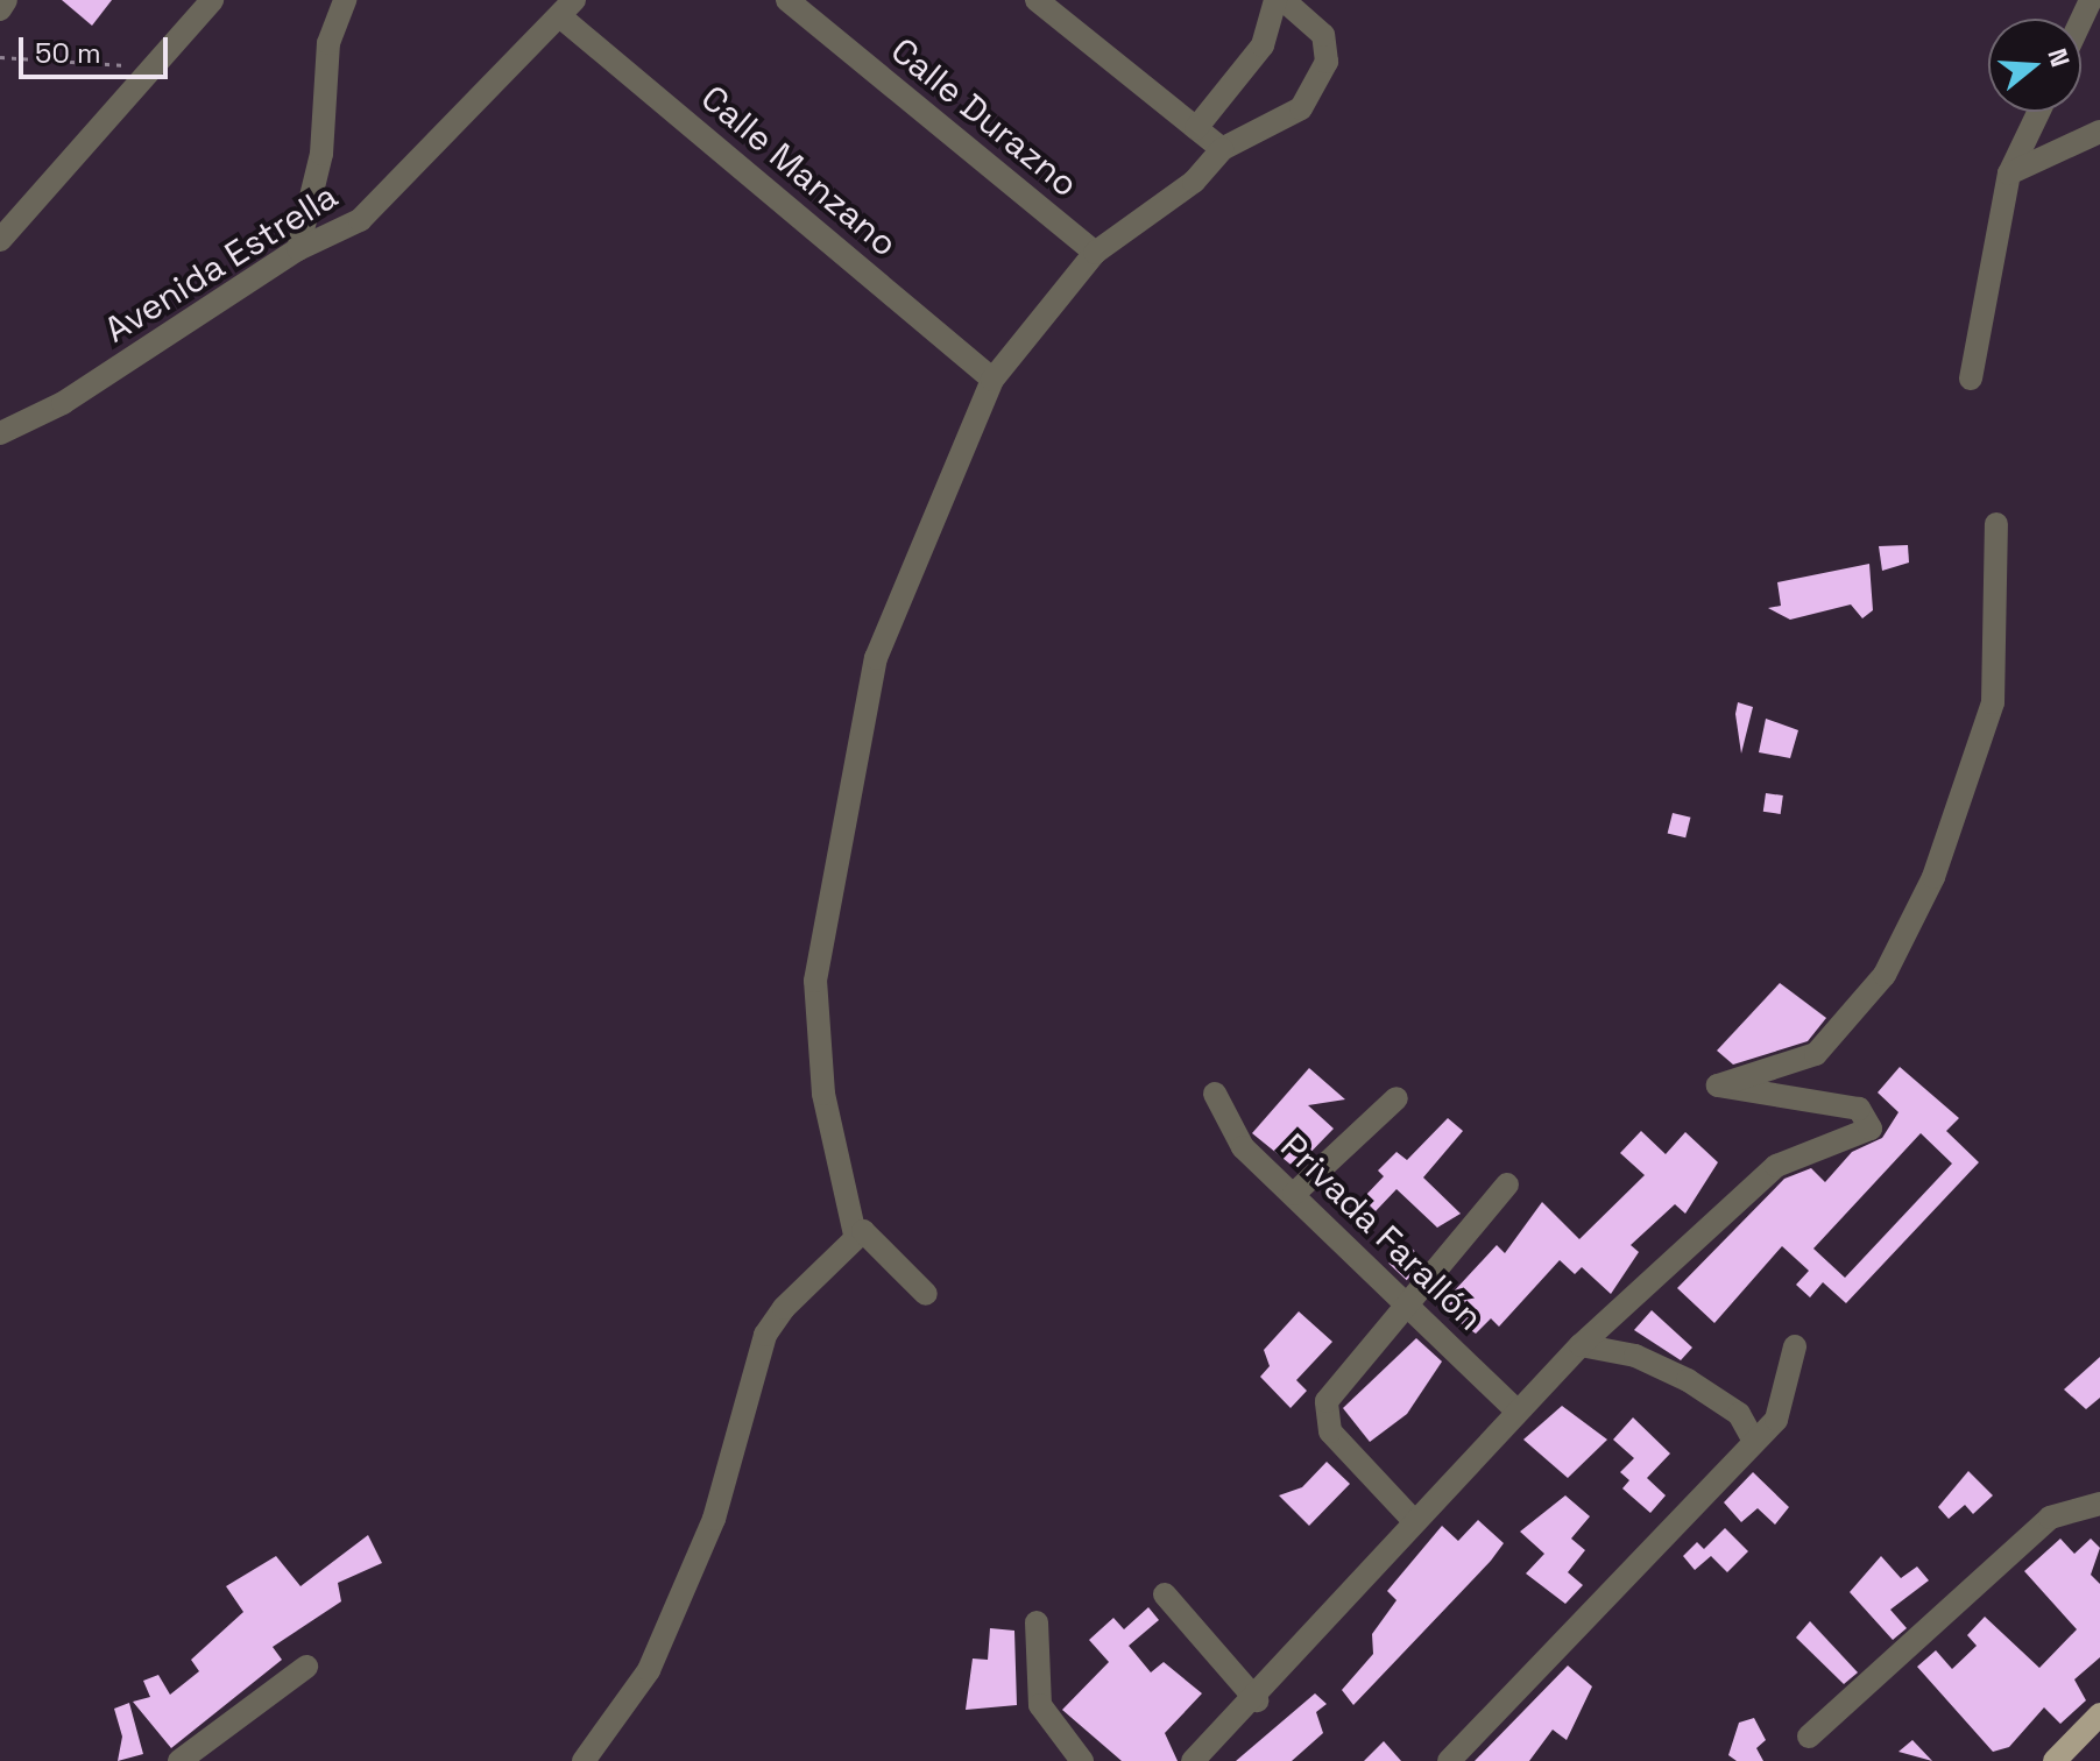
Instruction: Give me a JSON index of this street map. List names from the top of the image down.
{
  "streets": {
    "street": [
      "Calle Durazno",
      "Calle Manzano",
      "Avenida Estrella",
      "Privada Farallón"
    ]
  },
  "crossings": [
    ["Calle Manzano", "Avenida Estrella"]
  ],
  "scale_bar": "50 m",
  "north": "right"
}
